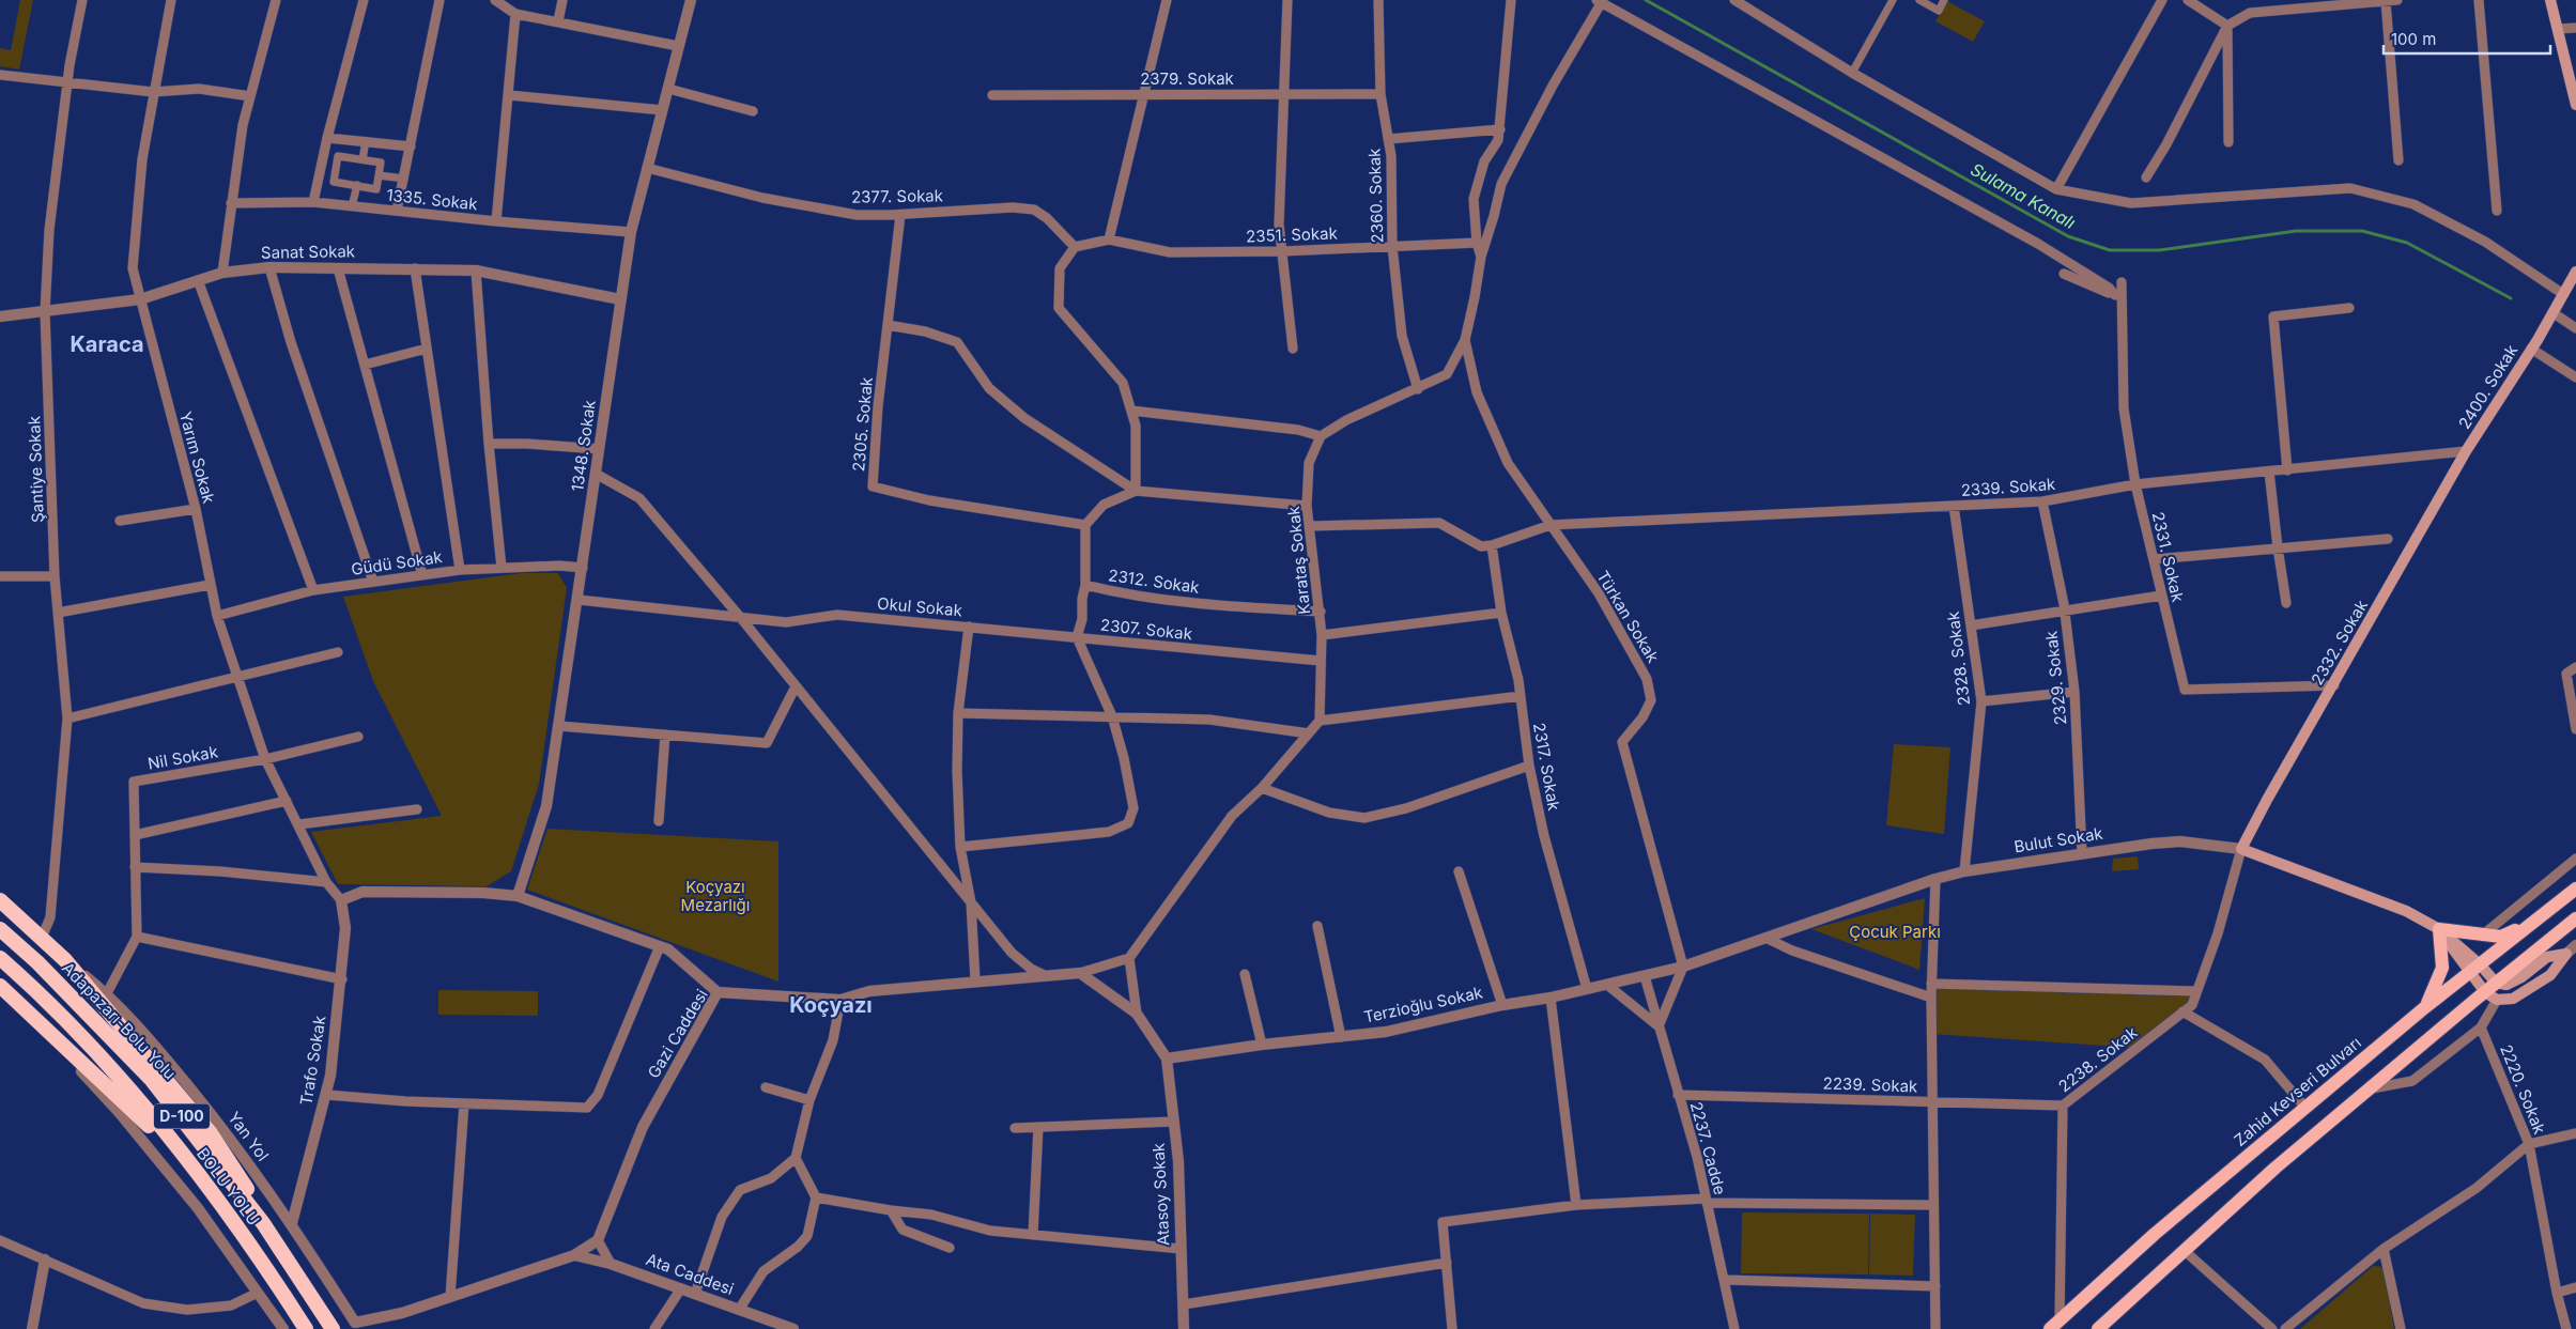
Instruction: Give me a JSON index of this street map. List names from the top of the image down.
{
  "streets": {
    "highway": ["Adapazarı-Bolu Yolu", "D-100", "BOLU YOLU"],
    "main road": [
      "2400. Sokak",
      "2332. Sokak",
      "Bulut Sokak",
      "Zahid Kevseri Bulvarı"
    ],
    "street": [
      "2379. Sokak",
      "2360. Sokak",
      "2377. Sokak",
      "1335. Sokak",
      "2351. Sokak",
      "Sanat Sokak",
      "2305. Sokak",
      "1348. Sokak",
      "Yarım Sokak",
      "Şantiye Sokak",
      "2339. Sokak",
      "2331. Sokak",
      "Karataş Sokak",
      "Güdü Sokak",
      "2312. Sokak",
      "Okul Sokak",
      "Türkan Sokak",
      "2307. Sokak",
      "2328. Sokak",
      "2329. Sokak",
      "Nil Sokak",
      "2317. Sokak",
      "Terzioğlu Sokak",
      "Gazi Caddesi",
      "2238. Sokak",
      "Trafo Sokak",
      "2239. Sokak",
      "2220. Sokak",
      "Yan Yol",
      "2237. Cadde",
      "Atasoy Sokak",
      "Ata Caddesi"
    ]
  },
  "crossings": [
    ["2379. Sokak", "2360. Sokak"],
    ["2360. Sokak", "2351. Sokak"],
    ["2377. Sokak", "2305. Sokak"],
    ["2377. Sokak", "1348. Sokak"],
    ["1335. Sokak", "1348. Sokak"],
    ["Sanat Sokak", "1348. Sokak"],
    ["Sanat Sokak", "Yarım Sokak"],
    ["Sanat Sokak", "Şantiye Sokak"],
    ["2400. Sokak", "2339. Sokak"],
    ["2400. Sokak", "2332. Sokak"],
    ["2305. Sokak", "2312. Sokak"],
    ["1348. Sokak", "Güdü Sokak"],
    ["1348. Sokak", "Okul Sokak"],
    ["Yarım Sokak", "Güdü Sokak"],
    ["Yarım Sokak", "Nil Sokak"],
    ["Yarım Sokak", "Trafo Sokak"],
    ["2339. Sokak", "2331. Sokak"],
    ["2339. Sokak", "Türkan Sokak"],
    ["2339. Sokak", "2332. Sokak"],
    ["2339. Sokak", "2328. Sokak"],
    ["2339. Sokak", "2329. Sokak"],
    ["2331. Sokak", "2332. Sokak"],
    ["Karataş Sokak", "2312. Sokak"],
    ["Karataş Sokak", "2307. Sokak"],
    ["Okul Sokak", "2307. Sokak"],
    ["Okul Sokak", "Gazi Caddesi"],
    ["Türkan Sokak", "Bulut Sokak"],
    ["Türkan Sokak", "Terzioğlu Sokak"],
    ["2332. Sokak", "Bulut Sokak"],
    ["2332. Sokak", "2238. Sokak"],
    ["2328. Sokak", "Bulut Sokak"],
    ["2329. Sokak", "Bulut Sokak"],
    ["Nil Sokak", "Yan Yol"],
    ["2317. Sokak", "Terzioğlu Sokak"],
    ["Bulut Sokak", "Terzioğlu Sokak"],
    ["Bulut Sokak", "2238. Sokak"],
    ["Terzioğlu Sokak", "2237. Cadde"],
    ["Terzioğlu Sokak", "Atasoy Sokak"],
    ["2238. Sokak", "2239. Sokak"],
    ["2238. Sokak", "Zahid Kevseri Bulvarı"],
    ["Trafo Sokak", "Yan Yol"],
    ["2239. Sokak", "2237. Cadde"]
  ],
  "districts": ["Karaca", "Koçyazı"],
  "water": ["Sulama Kanalı"],
  "parks": ["Koçyazı Mezarlığı", "Çocuk Parkı"],
  "scale_bar": "100 m"
}
